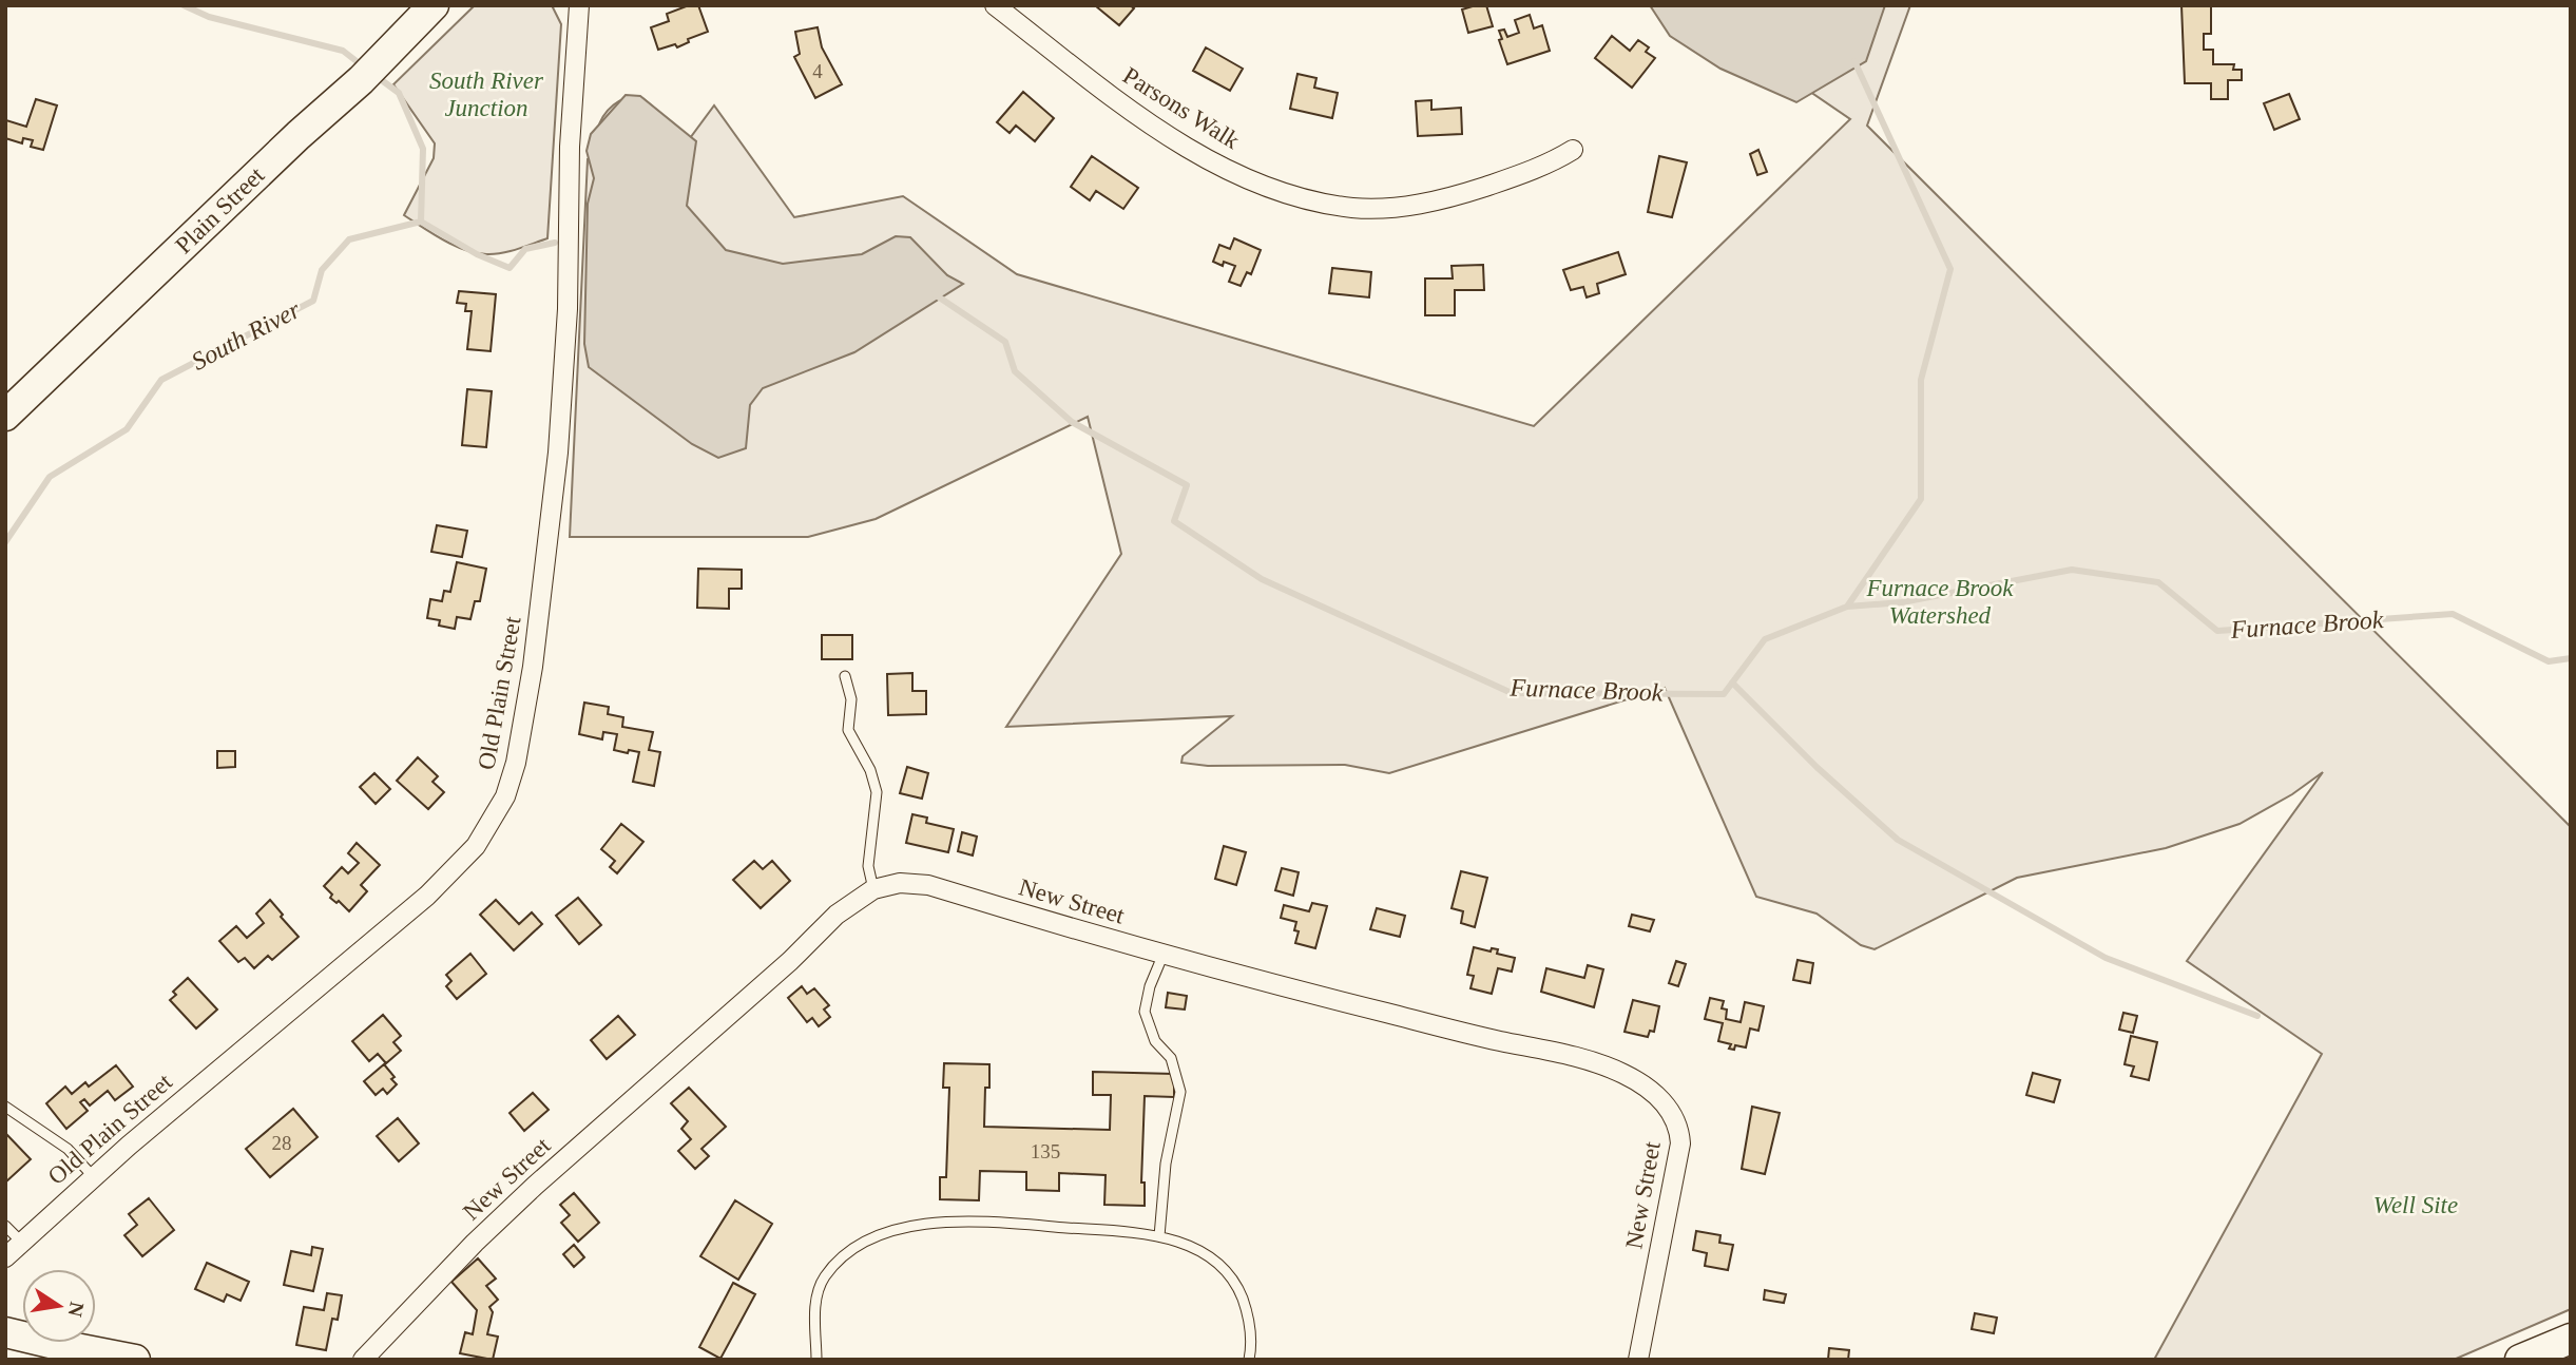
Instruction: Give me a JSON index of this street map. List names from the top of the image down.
{
  "streets": {
    "main road": ["Plain Street"],
    "street": ["Parsons Walk", "Old Plain Street", "New Street"]
  },
  "water": ["South River", "Furnace Brook"],
  "parks": ["South River Junction", "Furnace Brook Watershed", "Well Site"],
  "house_numbers": ["4", "28", "135"],
  "north": "right"
}
